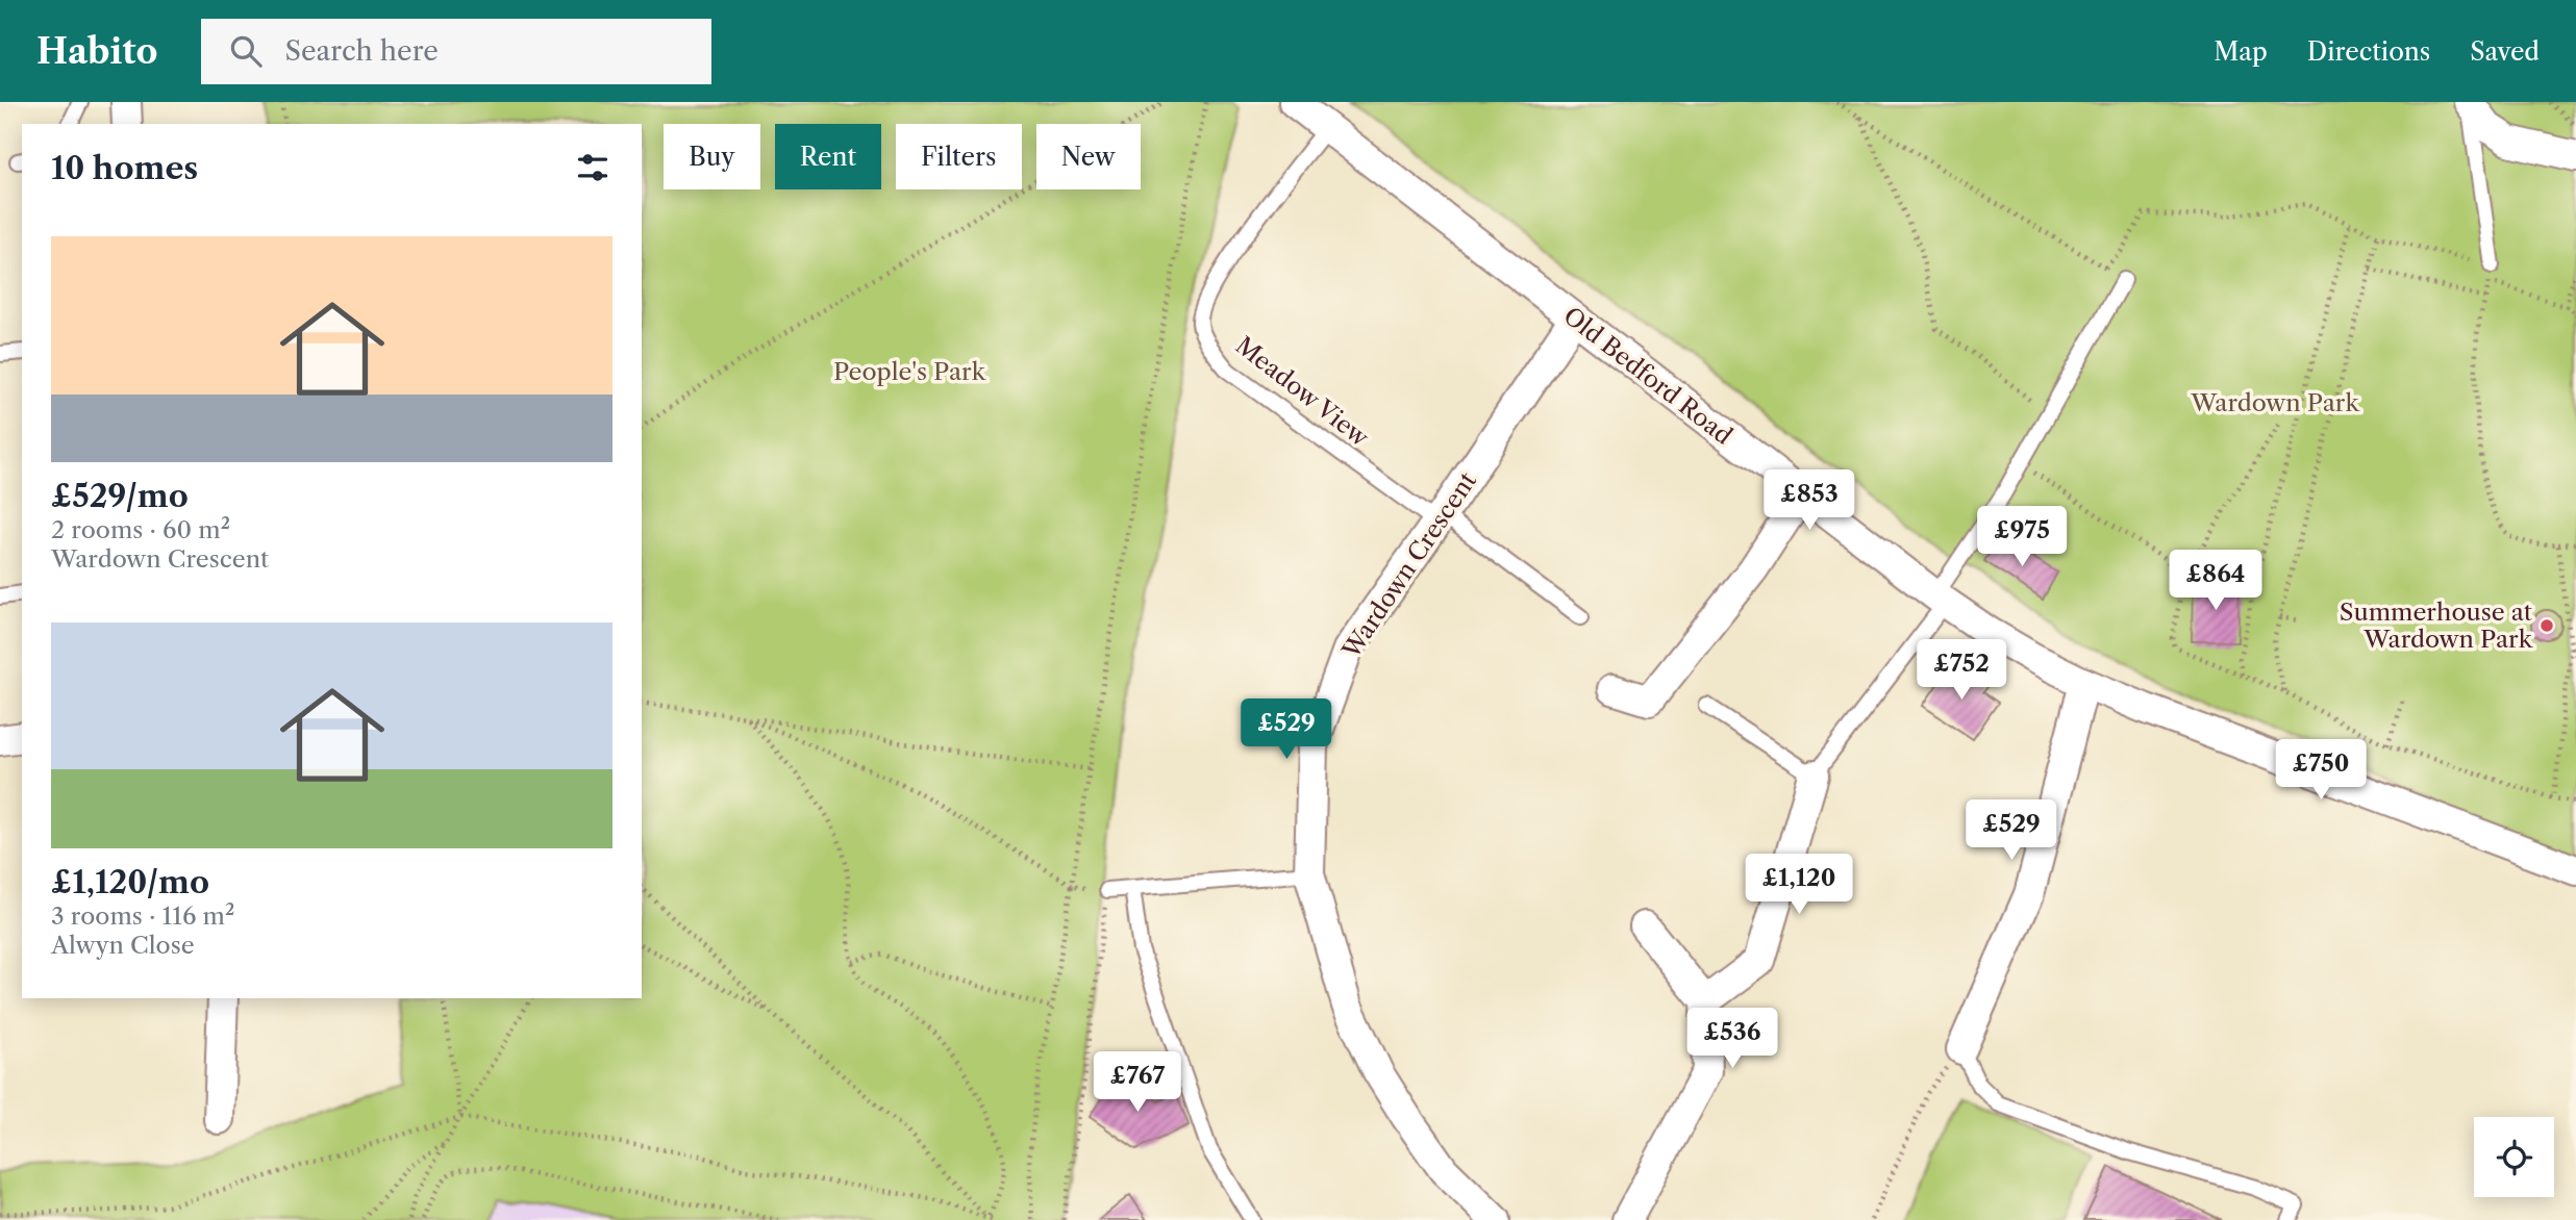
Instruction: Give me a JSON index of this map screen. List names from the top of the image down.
{
  "streets": {
    "street": ["Old Bedford Road", "Wardown Crescent"],
    "lane": ["Meadow View"]
  },
  "crossings": [
    ["Old Bedford Road", "Meadow View"],
    ["Old Bedford Road", "Wardown Crescent"],
    ["Meadow View", "Wardown Crescent"]
  ],
  "parks": ["People's Park", "Wardown Park"],
  "places": ["Summerhouse at Wardown Park"],
  "page": {
    "header": "Habito",
    "search": "Search here",
    "nav": ["Map", "Directions", "Saved"],
    "chip": [
      "Buy",
      "Rent",
      "Filters",
      "New"
    ],
    "heading": "10 homes",
    "list": [
      {
        "name": "£529/mo",
        "note": "2 rooms · 60 m² · Wardown Crescent"
      },
      {
        "name": "£1,120/mo",
        "note": "3 rooms · 116 m² · Alwyn Close"
      }
    ],
    "price": [
      "£853",
      "£975",
      "£864",
      "£752",
      "£529",
      "£750",
      "£529",
      "£1,120",
      "£536",
      "£767"
    ]
  }
}
